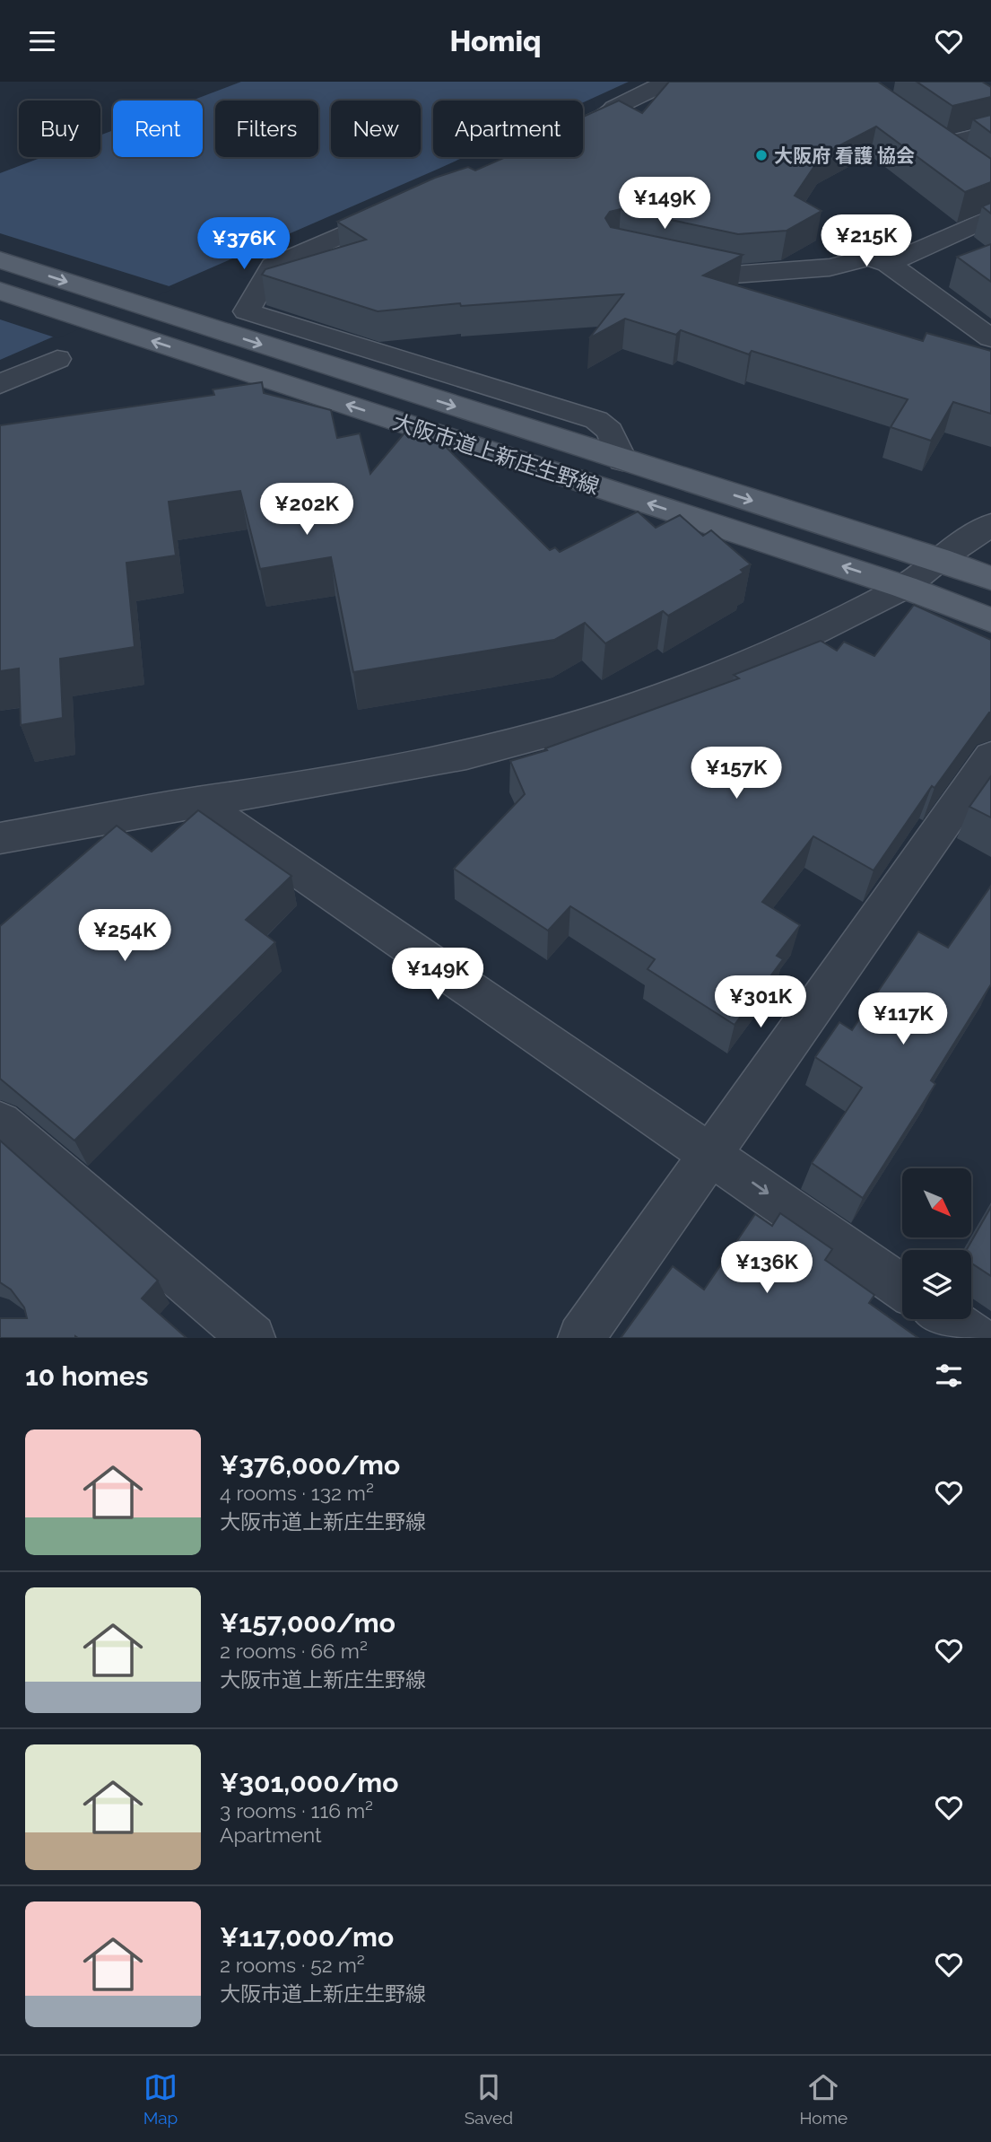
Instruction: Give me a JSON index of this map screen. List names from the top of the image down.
{
  "streets": {
    "main road": ["大阪市道上新庄生野線"]
  },
  "places": ["大阪府 看護 協会"],
  "north": "bottom right",
  "page": {
    "header": "Homiq",
    "chip": [
      "Buy",
      "Rent",
      "Filters",
      "New",
      "Apartment"
    ],
    "price": [
      "¥149K",
      "¥215K",
      "¥376K",
      "¥202K",
      "¥157K",
      "¥254K",
      "¥149K",
      "¥301K",
      "¥117K",
      "¥136K"
    ],
    "heading": "10 homes",
    "list": [
      {
        "name": "¥376,000/mo",
        "note": "4 rooms · 132 m² · 大阪市道上新庄生野線"
      },
      {
        "name": "¥157,000/mo",
        "note": "2 rooms · 66 m² · 大阪市道上新庄生野線"
      },
      {
        "name": "¥301,000/mo",
        "note": "3 rooms · 116 m² · Apartment"
      },
      {
        "name": "¥117,000/mo",
        "note": "2 rooms · 52 m² · 大阪市道上新庄生野線"
      }
    ],
    "tabs": ["Map", "Saved", "Home"]
  }
}
